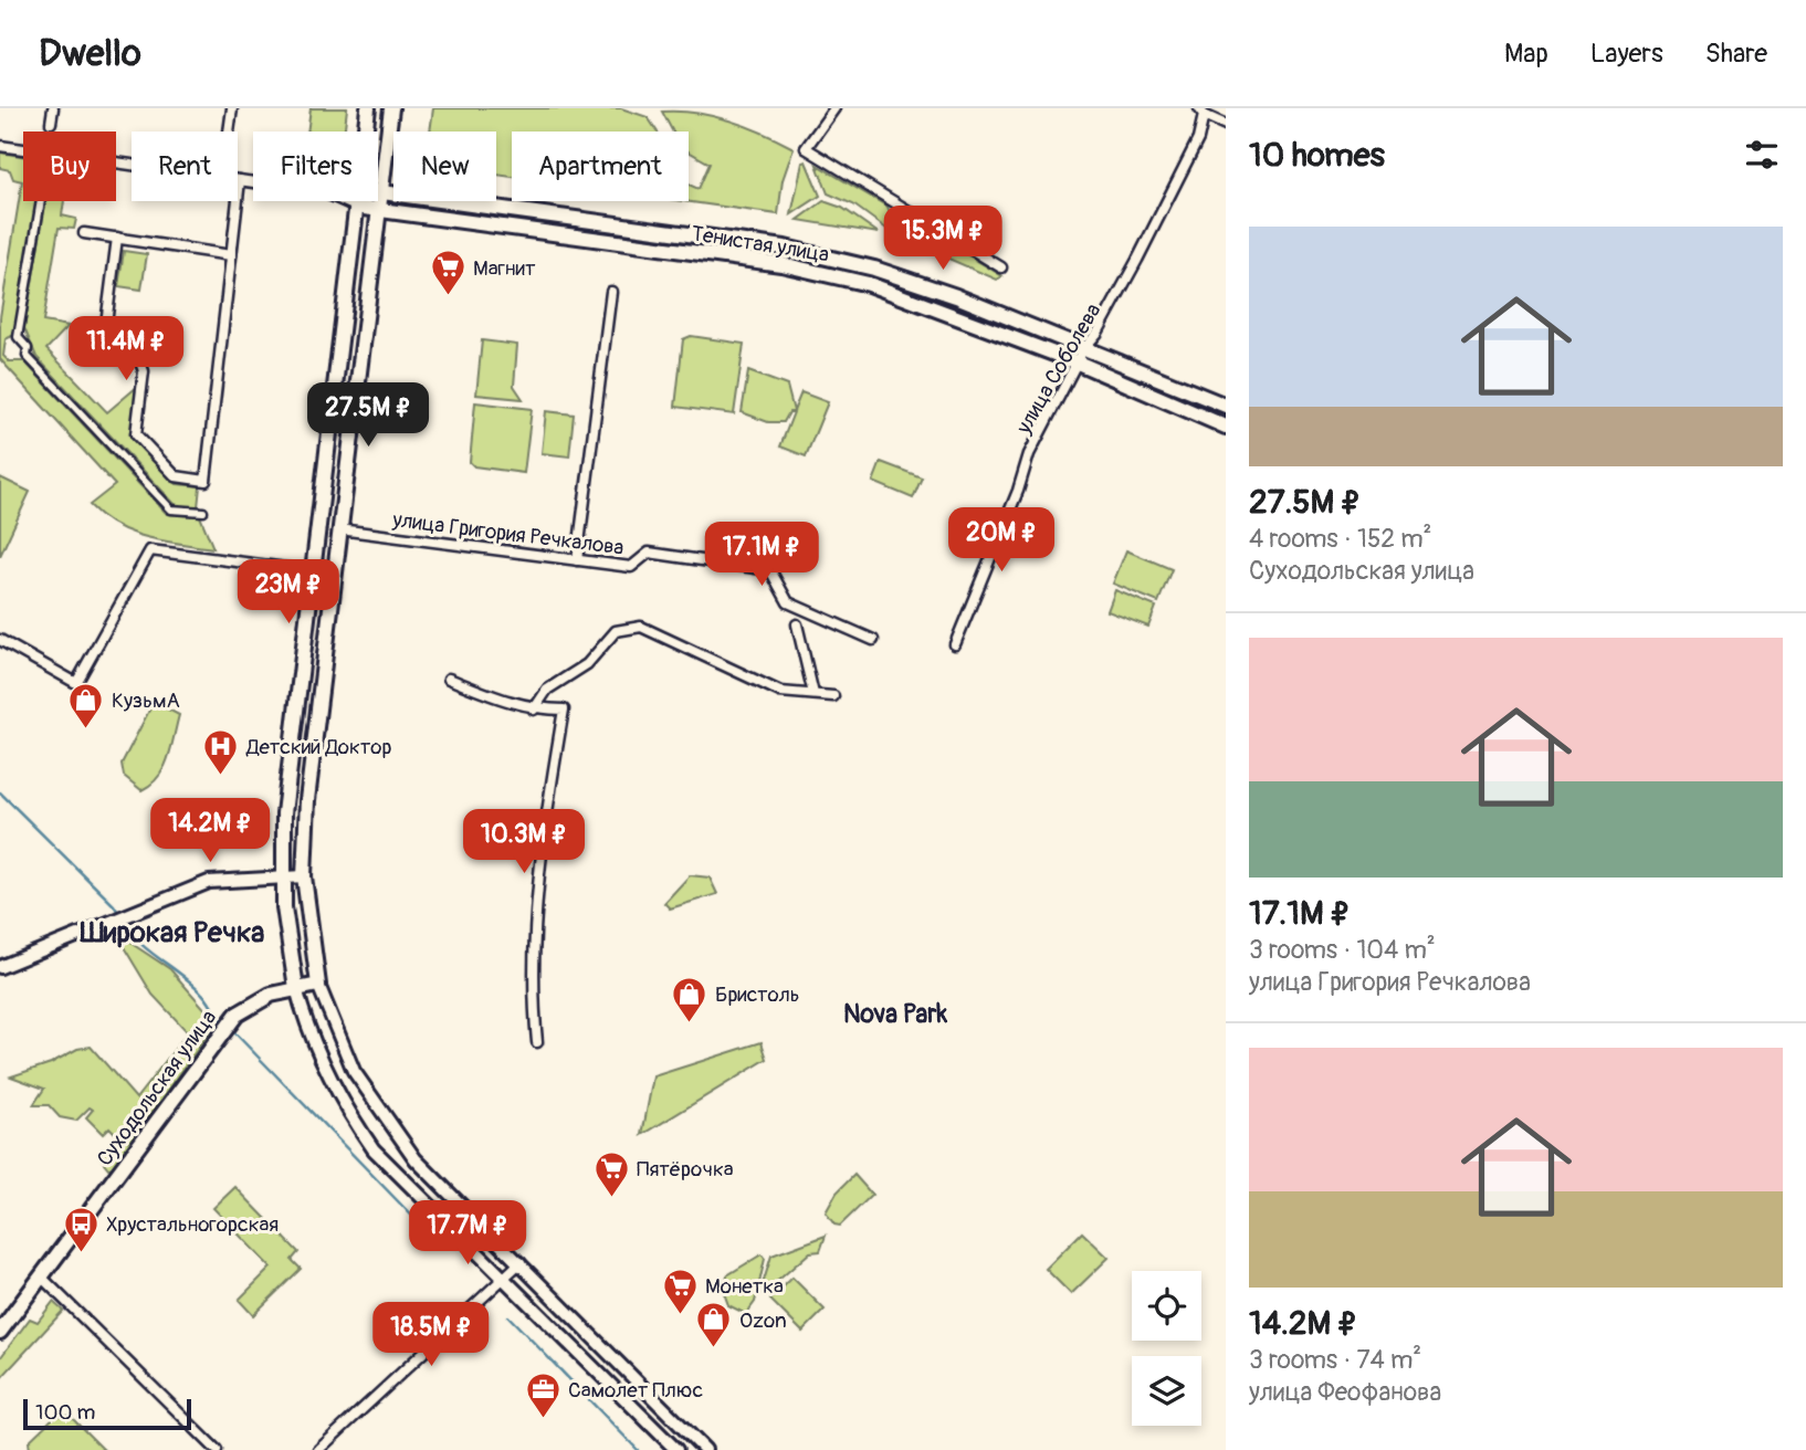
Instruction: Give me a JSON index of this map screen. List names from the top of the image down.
{
  "streets": {
    "main road": ["Тенистая улица", "Суходольская улица"],
    "street": ["улица Соболева", "улица Григория Речкалова"]
  },
  "crossings": [
    ["Тенистая улица", "улица Соболева"]
  ],
  "districts": ["Широкая Речка", "Nova Park"],
  "places": {
    "supermarket": ["Магнит", "Пятёрочка", "Монетка"],
    "shop": ["КузьмА", "Бристоль", "Ozon"],
    "hospital": ["Детский Доктор"],
    "bus stop": ["Хрустальногорская"],
    "office": ["Самолет Плюс"]
  },
  "scale_bar": "100 m",
  "page": {
    "header": "Dwello",
    "nav": ["Map", "Layers", "Share"],
    "heading": "10 homes",
    "chip": [
      "Buy",
      "Rent",
      "Filters",
      "New",
      "Apartment"
    ],
    "list": [
      {
        "name": "27.5M ₽",
        "note": "4 rooms · 152 m² · Суходольская улица"
      },
      {
        "name": "17.1M ₽",
        "note": "3 rooms · 104 m² · улица Григория Речкалова"
      },
      {
        "name": "14.2M ₽",
        "note": "3 rooms · 74 m² · улица Феофанова"
      }
    ],
    "price": [
      "15.3M ₽",
      "11.4M ₽",
      "27.5M ₽",
      "20M ₽",
      "17.1M ₽",
      "23M ₽",
      "14.2M ₽",
      "10.3M ₽",
      "17.7M ₽",
      "18.5M ₽"
    ],
    "scale": "100 m"
  }
}
